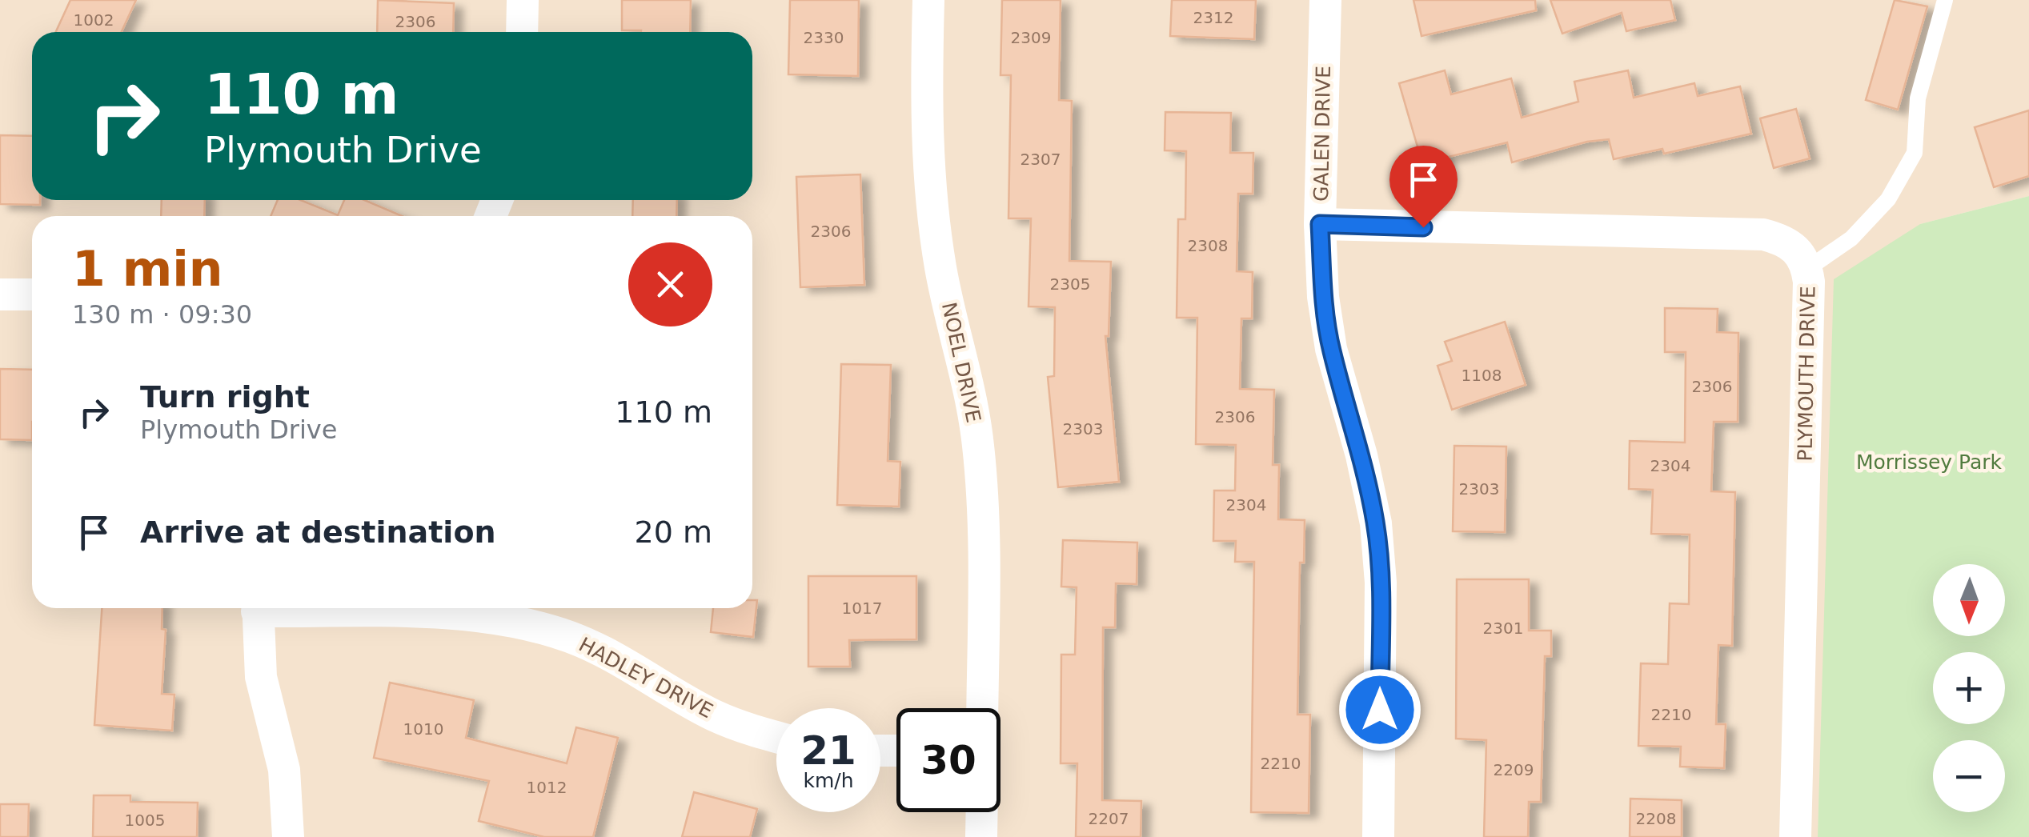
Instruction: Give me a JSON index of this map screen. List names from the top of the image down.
{
  "streets": {
    "street": [
      "GALEN DRIVE",
      "NOEL DRIVE",
      "PLYMOUTH DRIVE",
      "HADLEY DRIVE"
    ]
  },
  "crossings": [
    ["GALEN DRIVE", "PLYMOUTH DRIVE"]
  ],
  "parks": ["Morrissey Park"],
  "house_numbers": [
    "2312",
    "1002",
    "2306",
    "2330",
    "2309",
    "2307",
    "2306",
    "2308",
    "2305",
    "1108",
    "2306",
    "2306",
    "2303",
    "2304",
    "2303",
    "2304",
    "1017",
    "2301",
    "2210",
    "1010",
    "2210",
    "2209",
    "1012",
    "2207",
    "2208",
    "1005"
  ],
  "north": "bottom",
  "page": {
    "turn": ["110 m", "Plymouth Drive"],
    "heading": ["1 min", "130 m · 09:30"],
    "list": [
      {
        "name": "Turn right",
        "note": "Plymouth Drive",
        "value": "110 m"
      },
      {
        "name": "Arrive at destination",
        "value": "20 m"
      }
    ],
    "map_buttons": ["+", "−"],
    "speed": "21 km/h",
    "limit": "30"
  }
}
